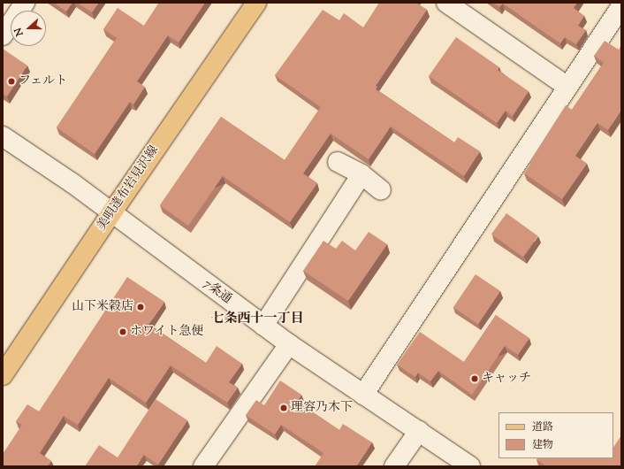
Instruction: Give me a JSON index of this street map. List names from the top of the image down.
{
  "streets": {
    "main road": ["美唄達布岩見沢線"],
    "street": ["7条通"]
  },
  "crossings": [
    ["美唄達布岩見沢線", "7条通"]
  ],
  "districts": ["七条西十一丁目"],
  "places": [
    "フェルト",
    "山下米穀店",
    "ホワイト急便",
    "キャッチ",
    "理容乃木下"
  ],
  "legend": ["道路", "建物"],
  "north": "left"
}
